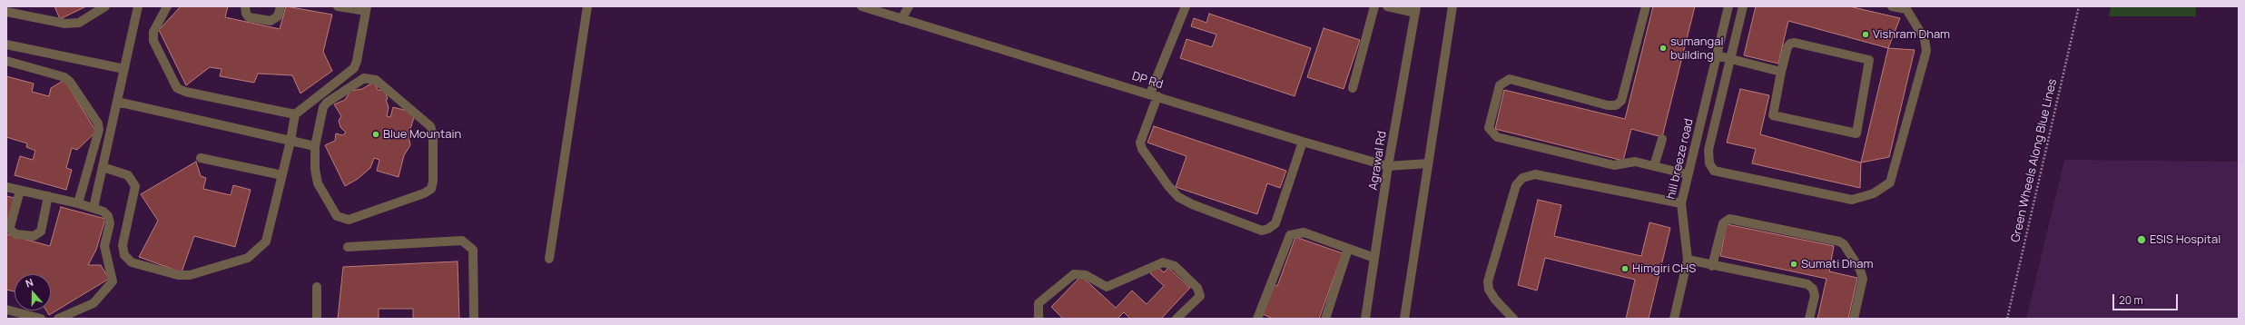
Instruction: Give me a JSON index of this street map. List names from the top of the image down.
{
  "streets": {
    "street": ["DP Rd", "hill breeze road", "Agrawal Rd"],
    "path": ["Green Wheels Along Blue Lines"]
  },
  "crossings": [
    ["DP Rd", "Agrawal Rd"]
  ],
  "places": [
    "Vishram Dham",
    "sumangal building",
    "Blue Mountain",
    "ESIS Hospital",
    "Sumati Dham",
    "Himgiri CHS"
  ],
  "scale_bar": "20 m",
  "north": "top"
}
